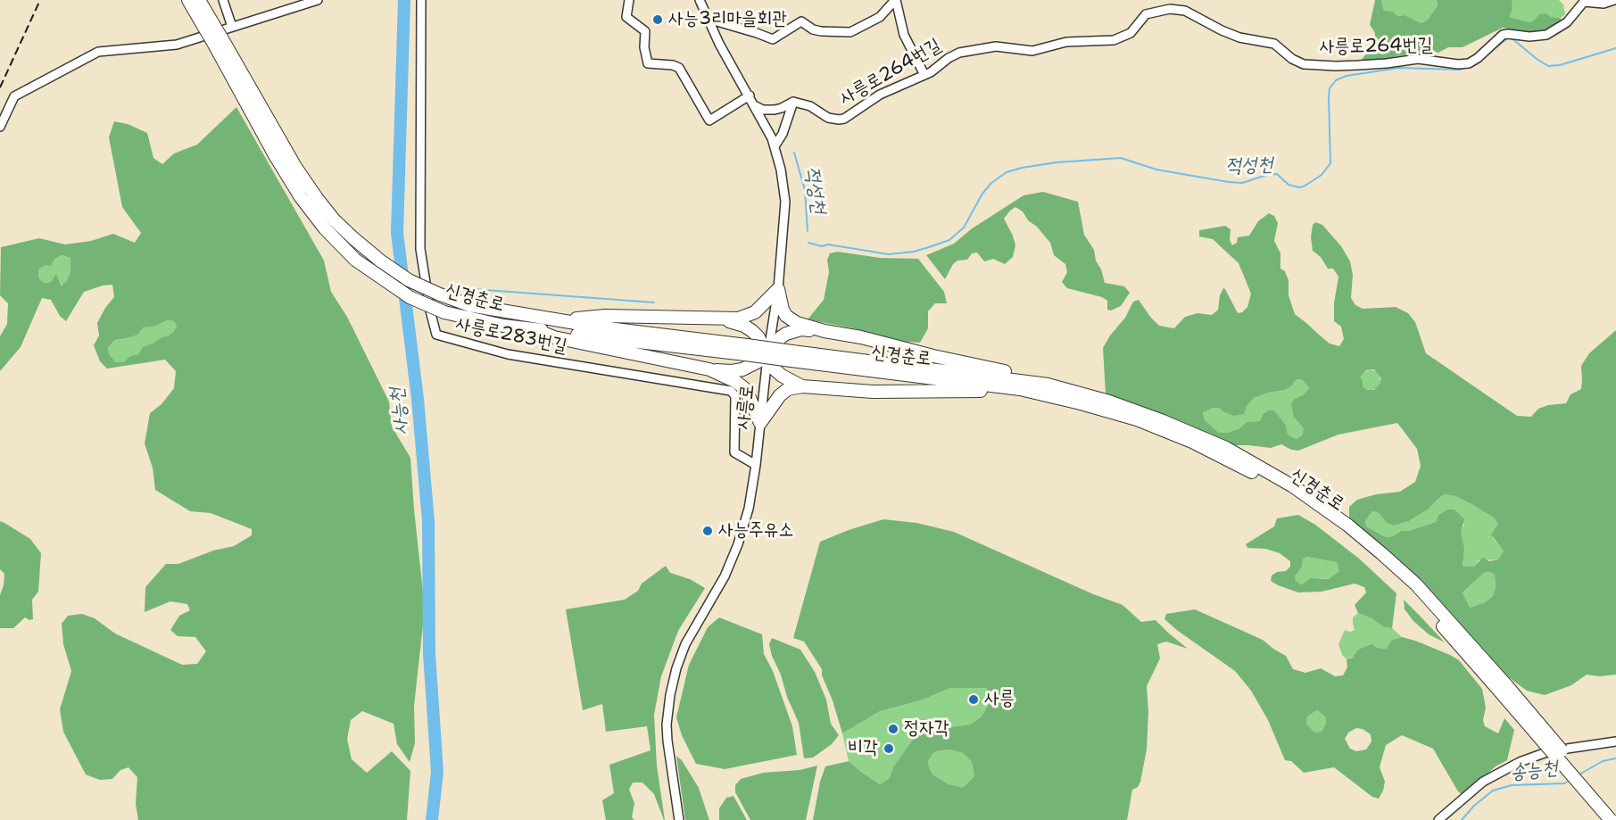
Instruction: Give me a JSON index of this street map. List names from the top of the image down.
{
  "streets": {
    "highway": ["신경춘로"],
    "street": ["사릉로264번길", "사릉로283번길", "사릉로"]
  },
  "crossings": [
    ["사릉로283번길", "사릉로"]
  ],
  "water": ["적성천", "사능천", "송능천"],
  "places": [
    "사능3리마을회관",
    "사능주유소",
    "사릉",
    "정자각",
    "비각"
  ]
}
